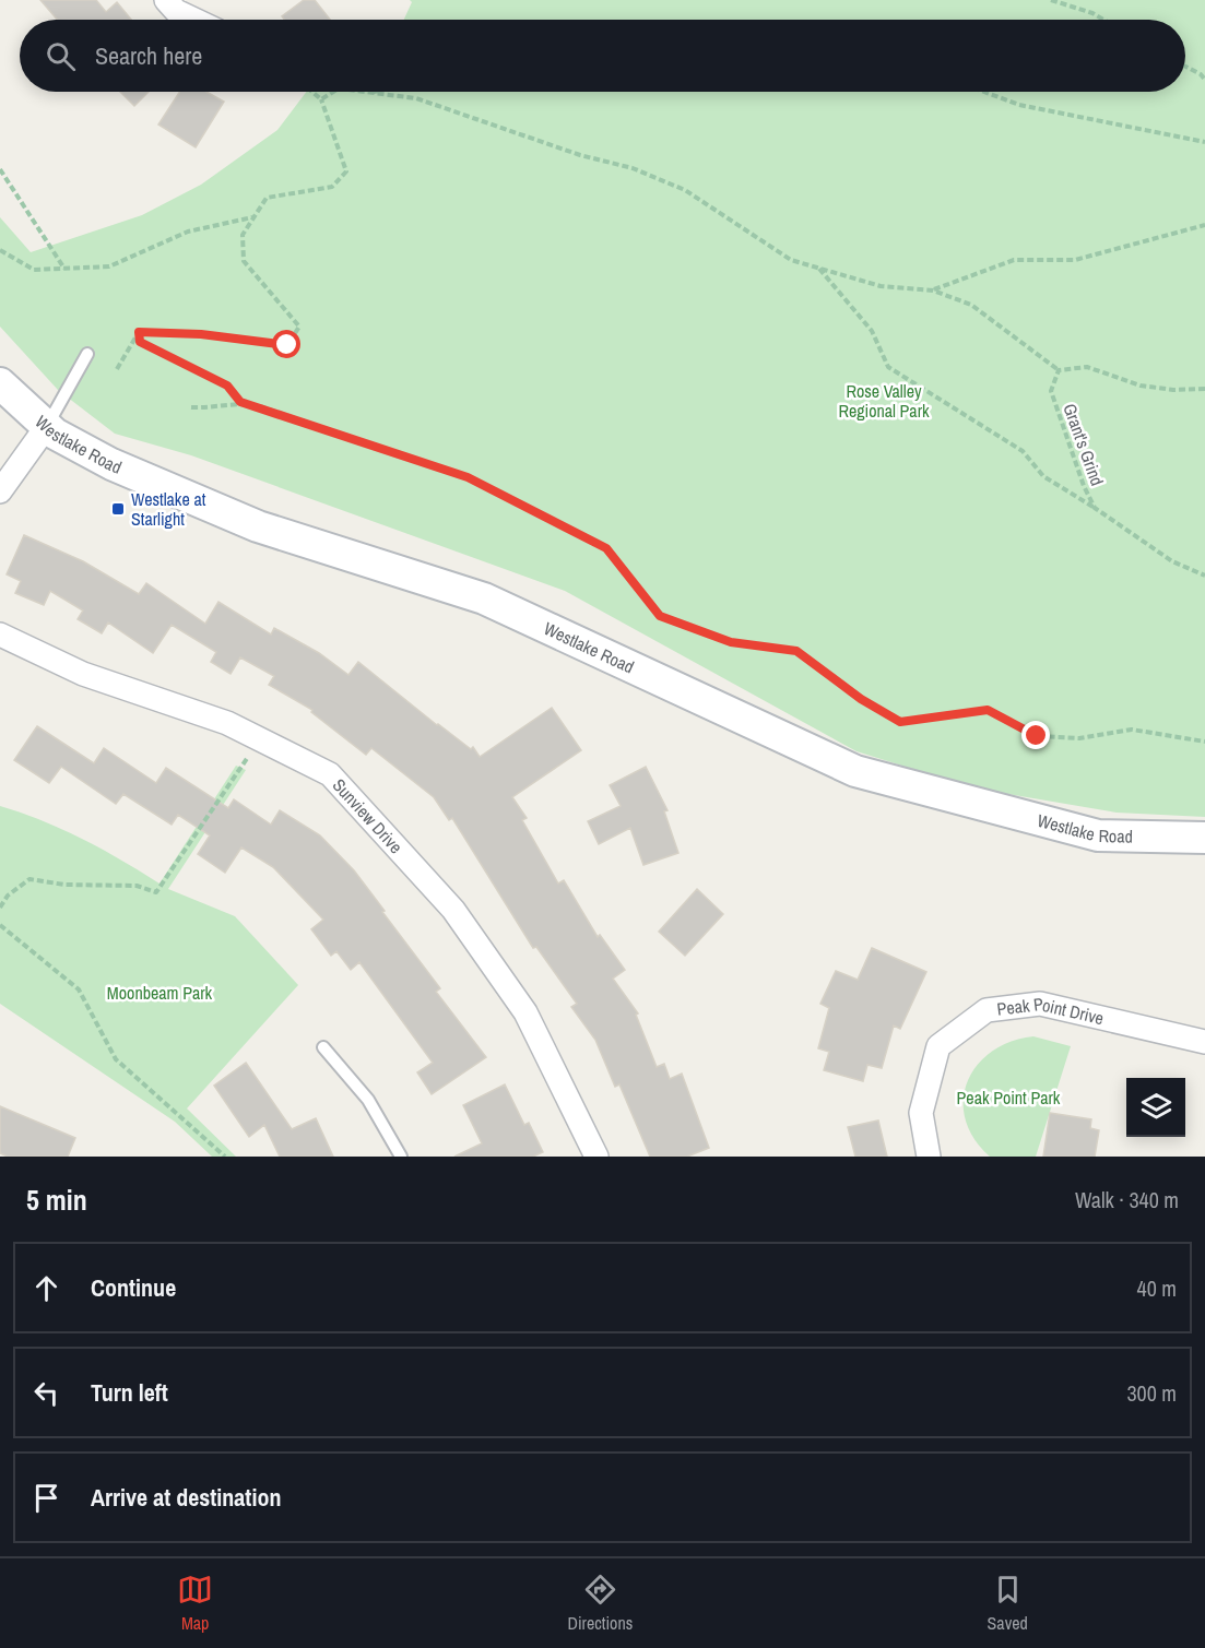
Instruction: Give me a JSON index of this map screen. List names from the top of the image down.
{
  "streets": {
    "street": ["Westlake Road", "Sunview Drive", "Peak Point Drive"],
    "path": ["Grant's Grind"]
  },
  "parks": ["Rose Valley Regional Park", "Moonbeam Park", "Peak Point Park"],
  "places": {
    "transit": ["Westlake at Starlight"]
  },
  "page": {
    "search": "Search here",
    "heading": ["5 min", "Walk · 340 m"],
    "list": [
      ["Continue", "40 m"],
      ["Turn left", "300 m"],
      "Arrive at destination"
    ],
    "nav": ["Map", "Directions", "Saved"]
  }
}
